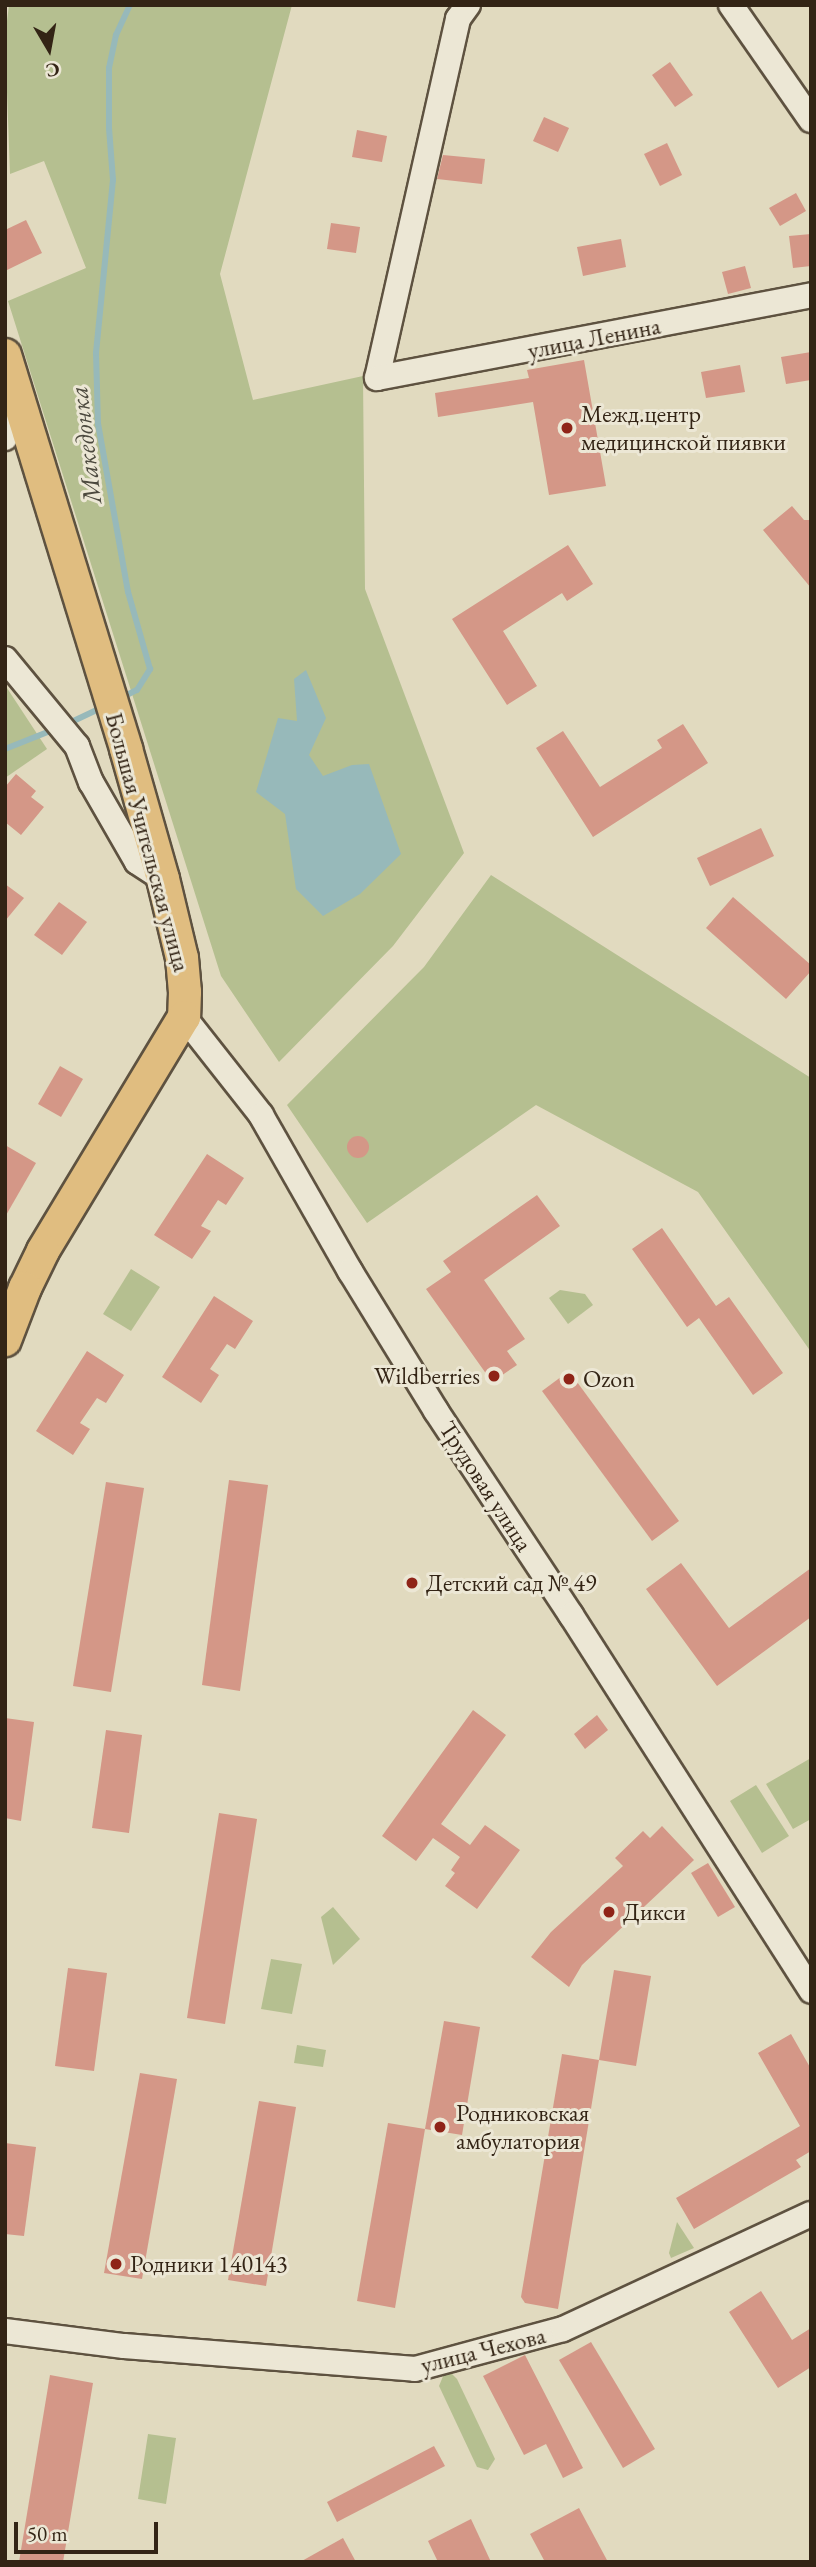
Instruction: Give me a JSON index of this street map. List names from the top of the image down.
{
  "streets": {
    "main road": ["Большая Учительская улица"],
    "street": ["улица Ленина", "Трудовая улица", "улица Чехова"]
  },
  "crossings": [
    ["Большая Учительская улица", "Трудовая улица"]
  ],
  "water": ["Македонка"],
  "places": [
    "Межд.центр медицинской пиявки",
    "Wildberries",
    "Ozon",
    "Детский сад № 49",
    "Дикси",
    "Родниковская амбулатория",
    "Родники 140143"
  ],
  "scale_bar": "50 m",
  "north": "bottom"
}
